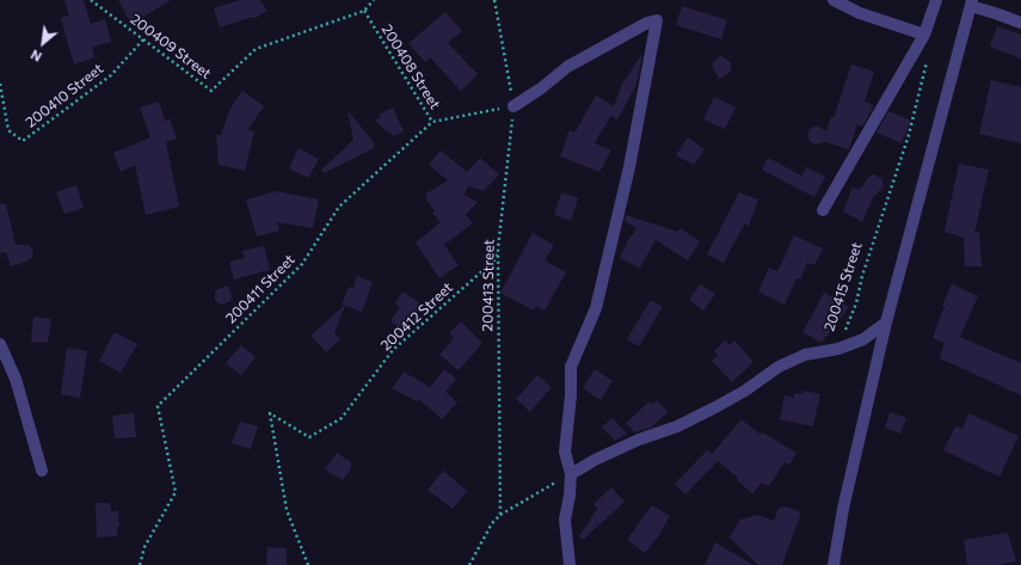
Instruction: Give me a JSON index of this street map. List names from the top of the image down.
{
  "streets": {
    "street": ["200415 Street"],
    "path": [
      "200409 Street",
      "200408 Street",
      "200410 Street",
      "200413 Street",
      "200411 Street",
      "200412 Street"
    ]
  },
  "crossings": [
    ["200409 Street", "200408 Street"],
    ["200409 Street", "200410 Street"],
    ["200408 Street", "200411 Street"],
    ["200413 Street", "200412 Street"]
  ],
  "north": "bottom left"
}
